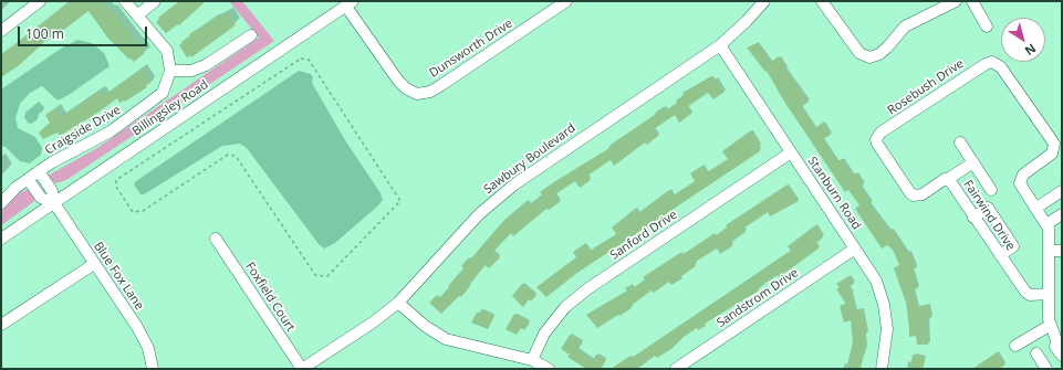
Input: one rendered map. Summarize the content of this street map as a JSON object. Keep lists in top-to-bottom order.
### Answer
{
  "streets": {
    "street": [
      "Dunsworth Drive",
      "Rosebush Drive",
      "Billingsley Road",
      "Craigside Drive",
      "Sawbury Boulevard",
      "Stanburn Road",
      "Fairwind Drive",
      "Sanford Drive",
      "Blue Fox Lane",
      "Foxfield Court",
      "Sandstrom Drive"
    ]
  },
  "crossings": [
    ["Dunsworth Drive", "Billingsley Road"],
    ["Rosebush Drive", "Fairwind Drive"],
    ["Billingsley Road", "Craigside Drive"],
    ["Billingsley Road", "Blue Fox Lane"],
    ["Craigside Drive", "Blue Fox Lane"],
    ["Sawbury Boulevard", "Stanburn Road"],
    ["Sawbury Boulevard", "Foxfield Court"],
    ["Stanburn Road", "Sanford Drive"],
    ["Stanburn Road", "Sandstrom Drive"]
  ],
  "scale_bar": "100 m",
  "north": "bottom right"
}
